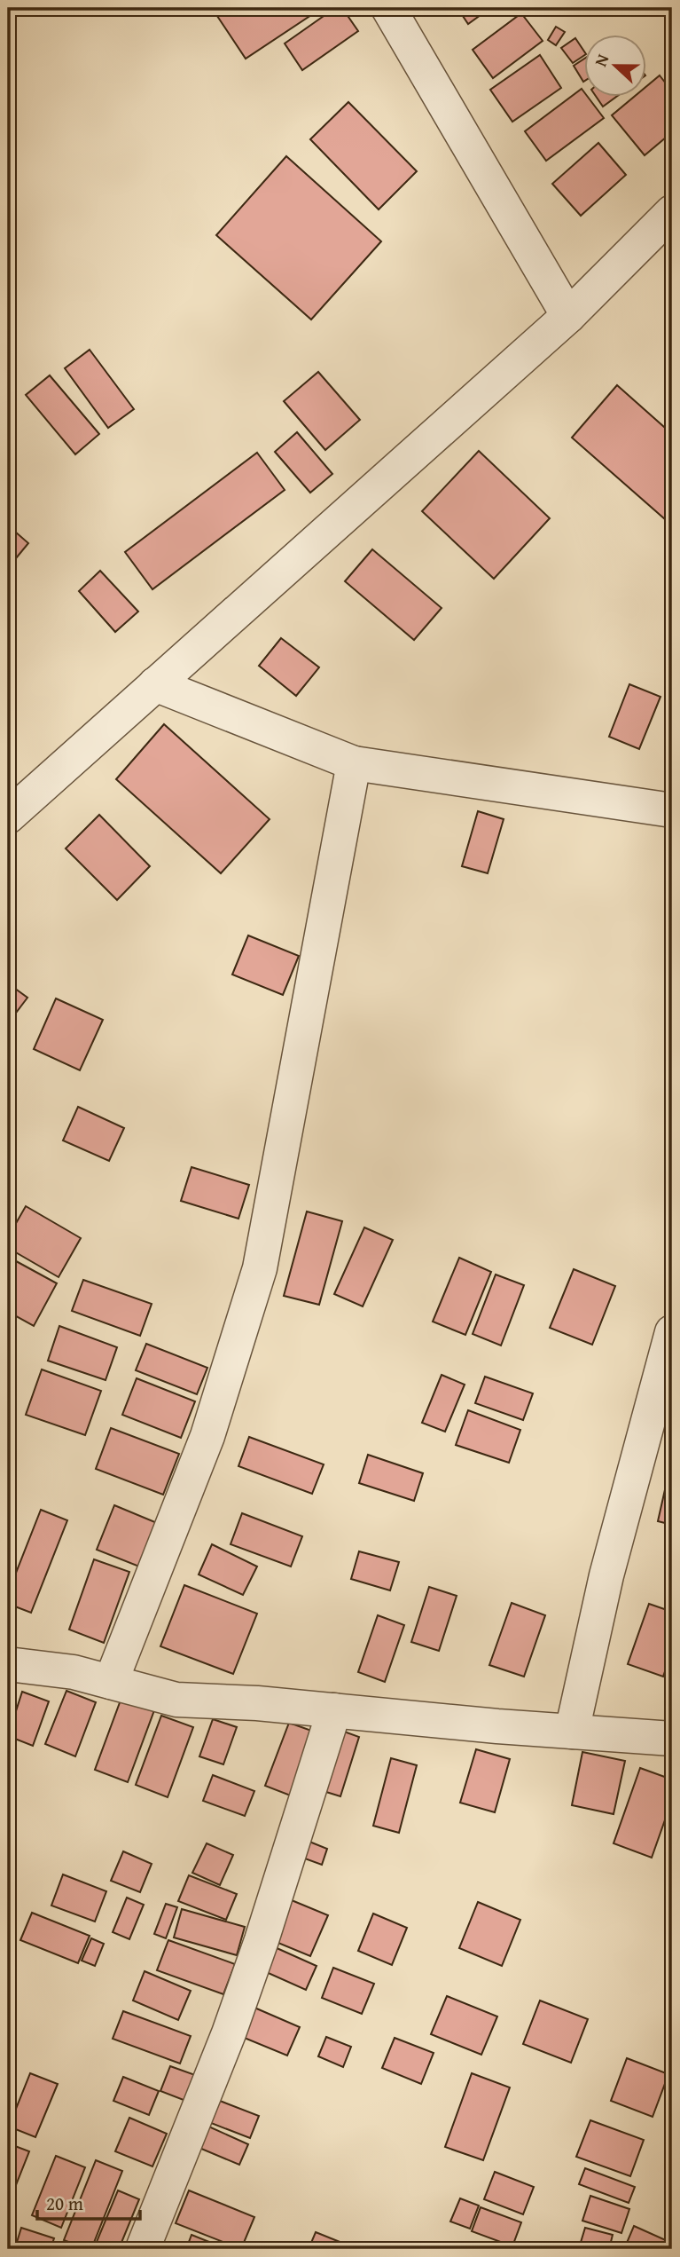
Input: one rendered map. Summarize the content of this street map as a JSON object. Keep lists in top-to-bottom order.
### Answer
{
  "scale_bar": "20 m",
  "north": "left"
}
